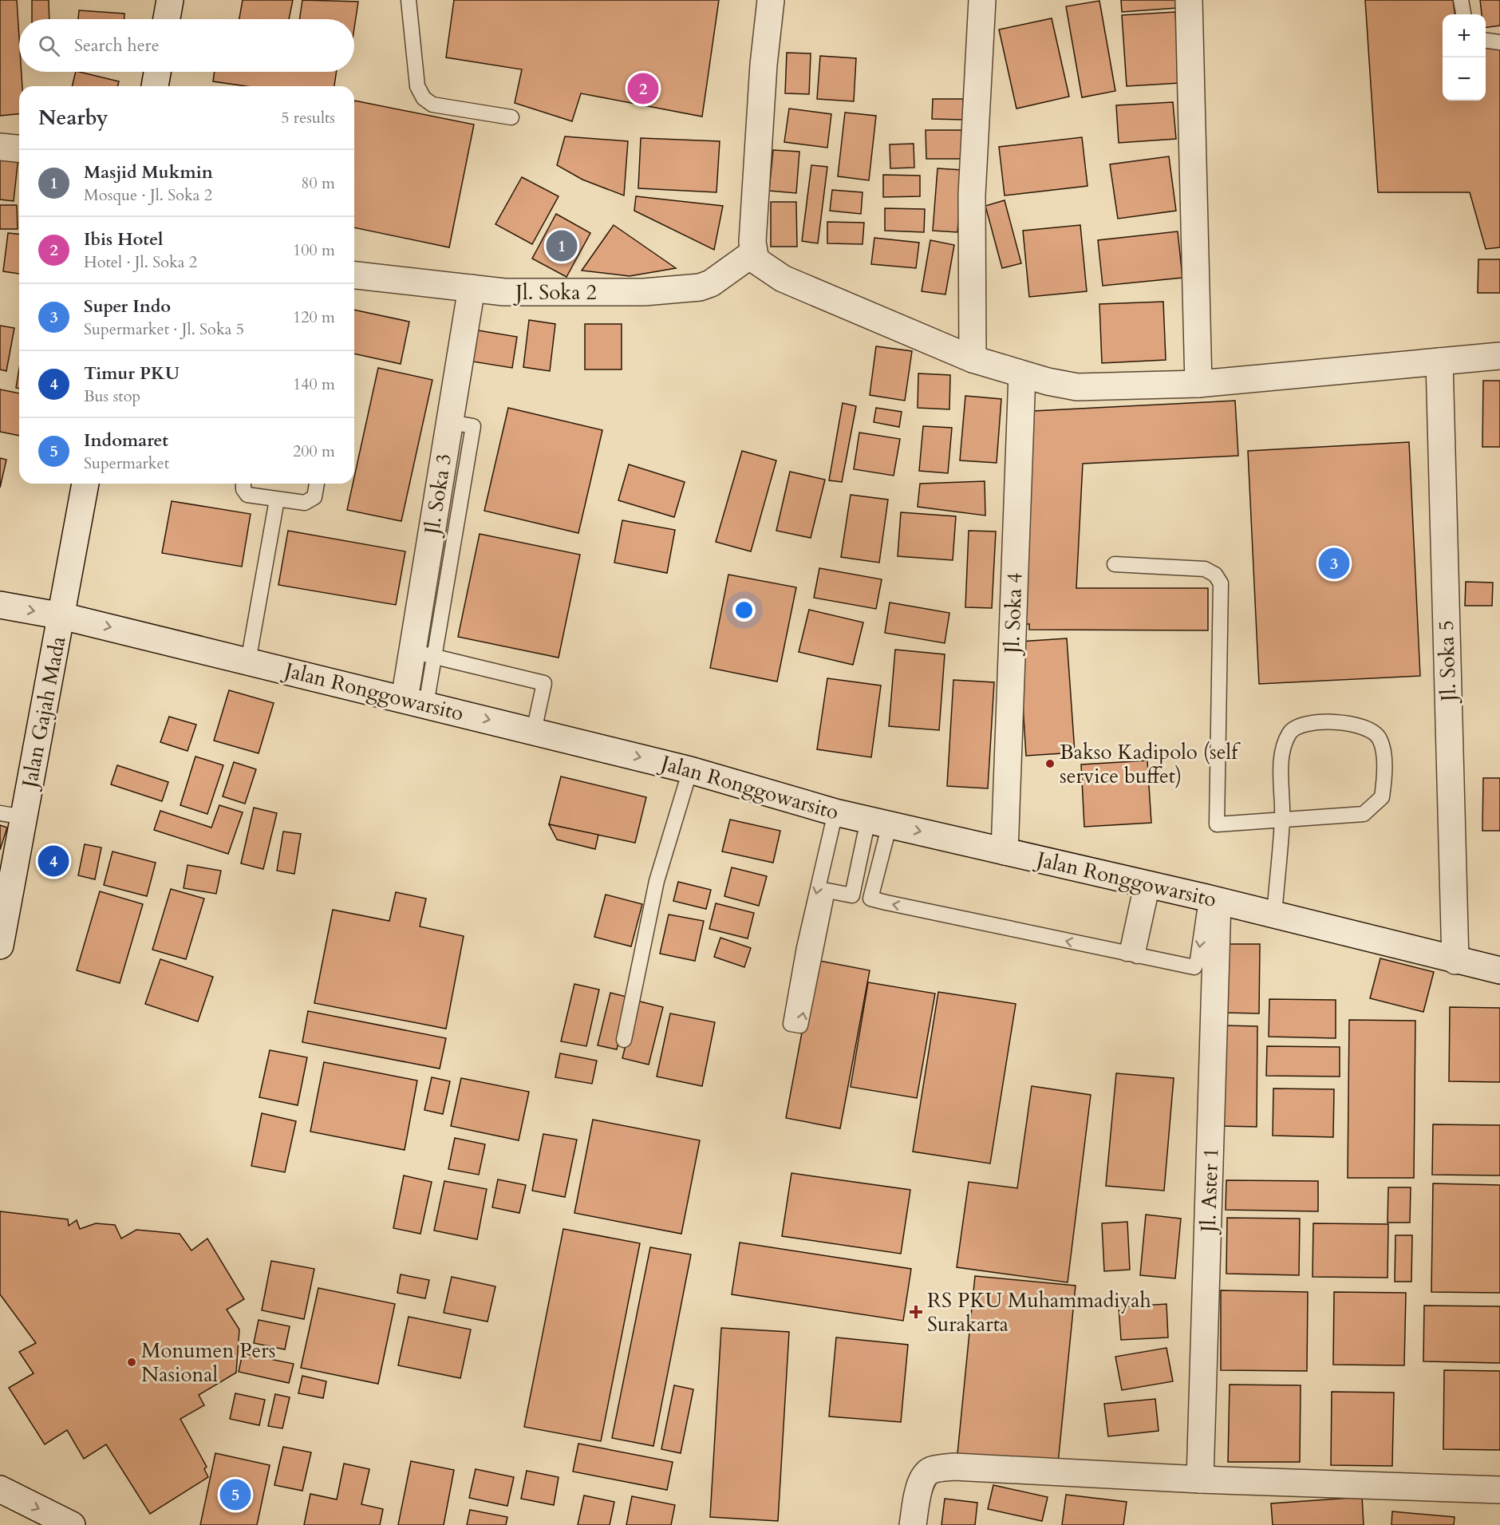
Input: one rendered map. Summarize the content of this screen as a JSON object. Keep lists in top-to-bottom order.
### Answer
{
  "streets": {
    "street": [
      "Jl. Soka 2",
      "Jl. Soka 3",
      "Jl. Soka 4",
      "Jl. Soka 5",
      "Jalan Ronggowarsito",
      "Jalan Gajah Mada",
      "Jl. Aster 1"
    ]
  },
  "crossings": [
    ["Jl. Soka 2", "Jl. Soka 3"],
    ["Jl. Soka 3", "Jalan Ronggowarsito"],
    ["Jl. Soka 4", "Jalan Ronggowarsito"],
    ["Jl. Soka 5", "Jalan Ronggowarsito"],
    ["Jalan Ronggowarsito", "Jalan Gajah Mada"],
    ["Jalan Ronggowarsito", "Jl. Aster 1"]
  ],
  "one_way": ["Jalan Ronggowarsito"],
  "places": {
    "other": ["Bakso Kadipolo (self service buffet)", "Monumen Pers Nasional"],
    "health": ["RS PKU Muhammadiyah Surakarta"]
  },
  "page": {
    "map_buttons": ["+", "−"],
    "search": "Search here",
    "pins": [
      "2",
      "1",
      "3",
      "4",
      "5"
    ],
    "heading": ["Nearby", "5 results"],
    "list": [
      {
        "mark": "1",
        "name": "Masjid Mukmin",
        "note": "Mosque · Jl. Soka 2",
        "value": "80 m"
      },
      {
        "mark": "2",
        "name": "Ibis Hotel",
        "note": "Hotel · Jl. Soka 2",
        "value": "100 m"
      },
      {
        "mark": "3",
        "name": "Super Indo",
        "note": "Supermarket · Jl. Soka 5",
        "value": "120 m"
      },
      {
        "mark": "4",
        "name": "Timur PKU",
        "note": "Bus stop",
        "value": "140 m"
      },
      {
        "mark": "5",
        "name": "Indomaret",
        "note": "Supermarket",
        "value": "200 m"
      }
    ]
  }
}
